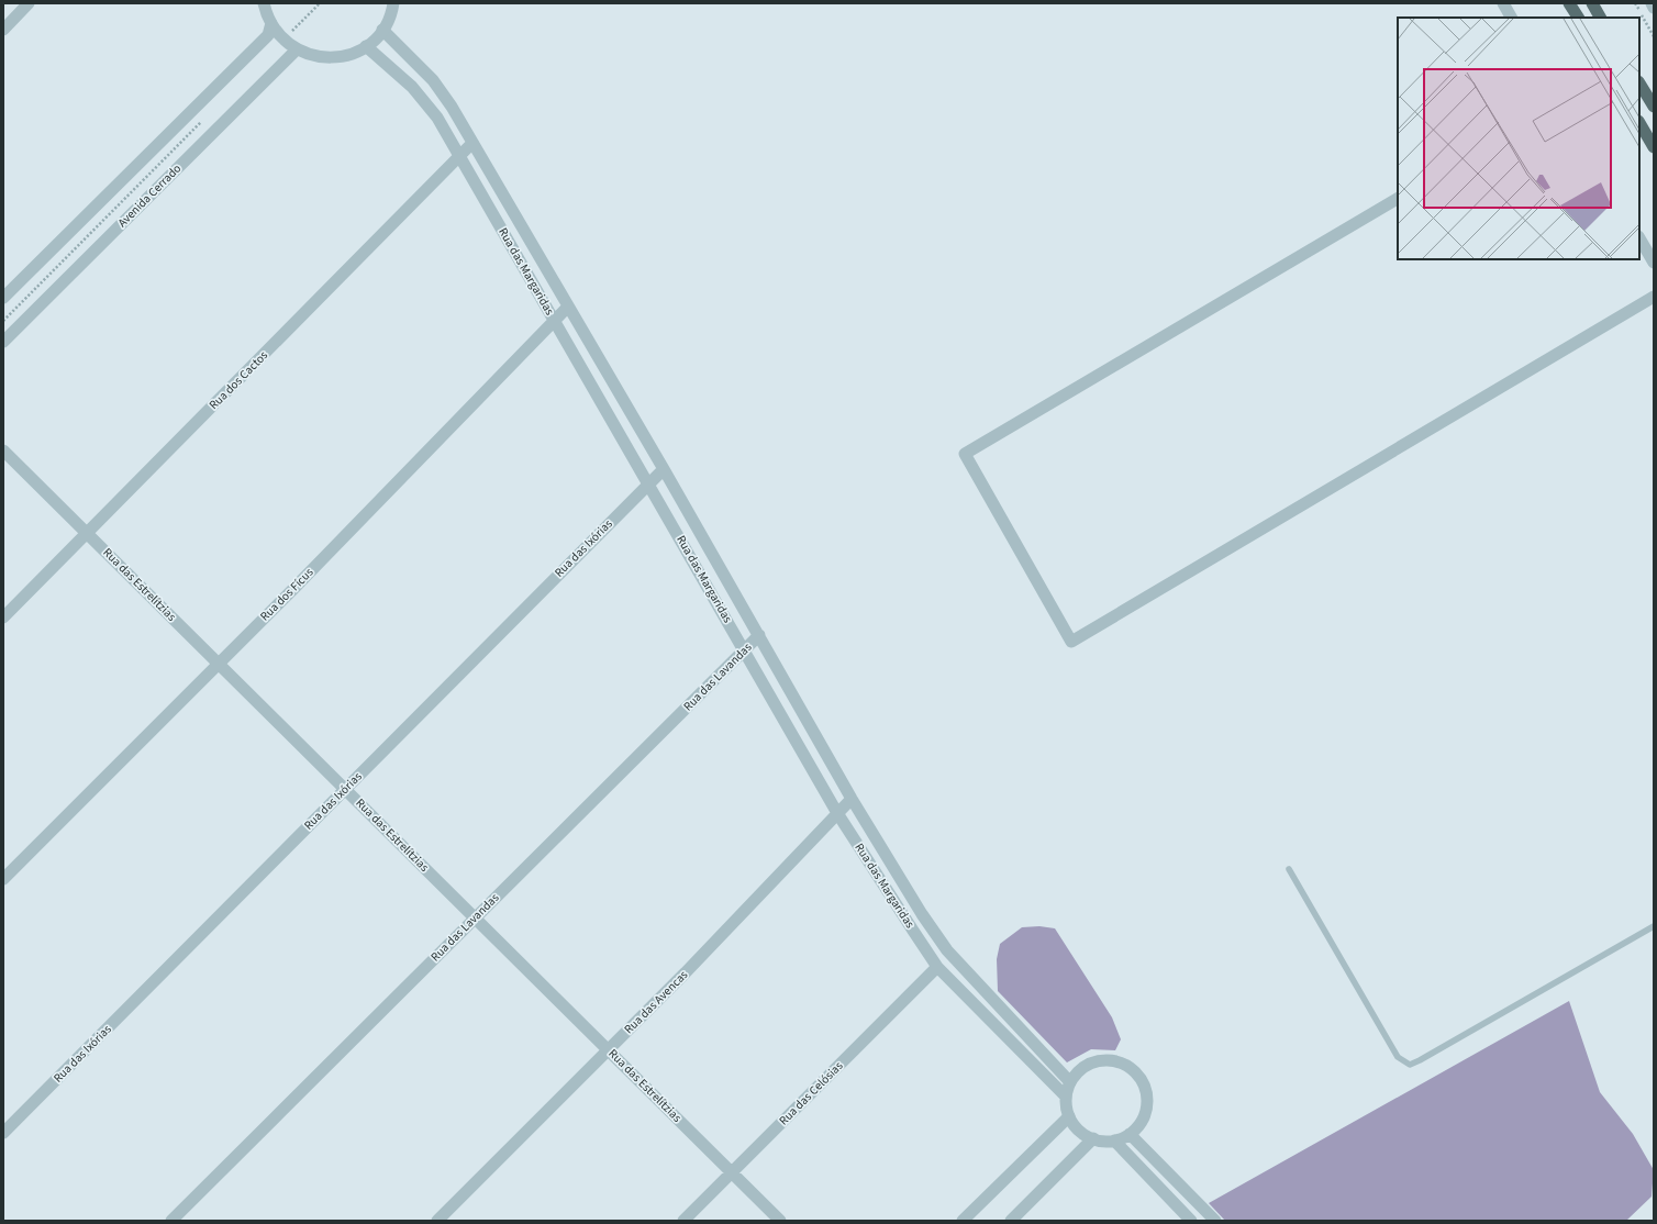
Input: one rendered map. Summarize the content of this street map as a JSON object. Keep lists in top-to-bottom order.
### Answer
{
  "streets": {
    "street": [
      "Avenida Cerrado",
      "Rua das Margaridas",
      "Rua dos Cactos",
      "Rua das Ixórias",
      "Rua das Estrelítzias",
      "Rua dos Fícus",
      "Rua das Lavandas",
      "Rua das Avencas",
      "Rua das Celósias"
    ]
  },
  "crossings": [
    ["Rua das Margaridas", "Rua dos Cactos"],
    ["Rua das Margaridas", "Rua das Ixórias"],
    ["Rua das Margaridas", "Rua dos Fícus"],
    ["Rua das Margaridas", "Rua das Lavandas"],
    ["Rua das Margaridas", "Rua das Avencas"],
    ["Rua das Margaridas", "Rua das Celósias"],
    ["Rua dos Cactos", "Rua das Estrelítzias"],
    ["Rua das Ixórias", "Rua das Estrelítzias"],
    ["Rua das Estrelítzias", "Rua dos Fícus"],
    ["Rua das Estrelítzias", "Rua das Lavandas"],
    ["Rua das Estrelítzias", "Rua das Avencas"],
    ["Rua das Estrelítzias", "Rua das Celósias"]
  ]
}
